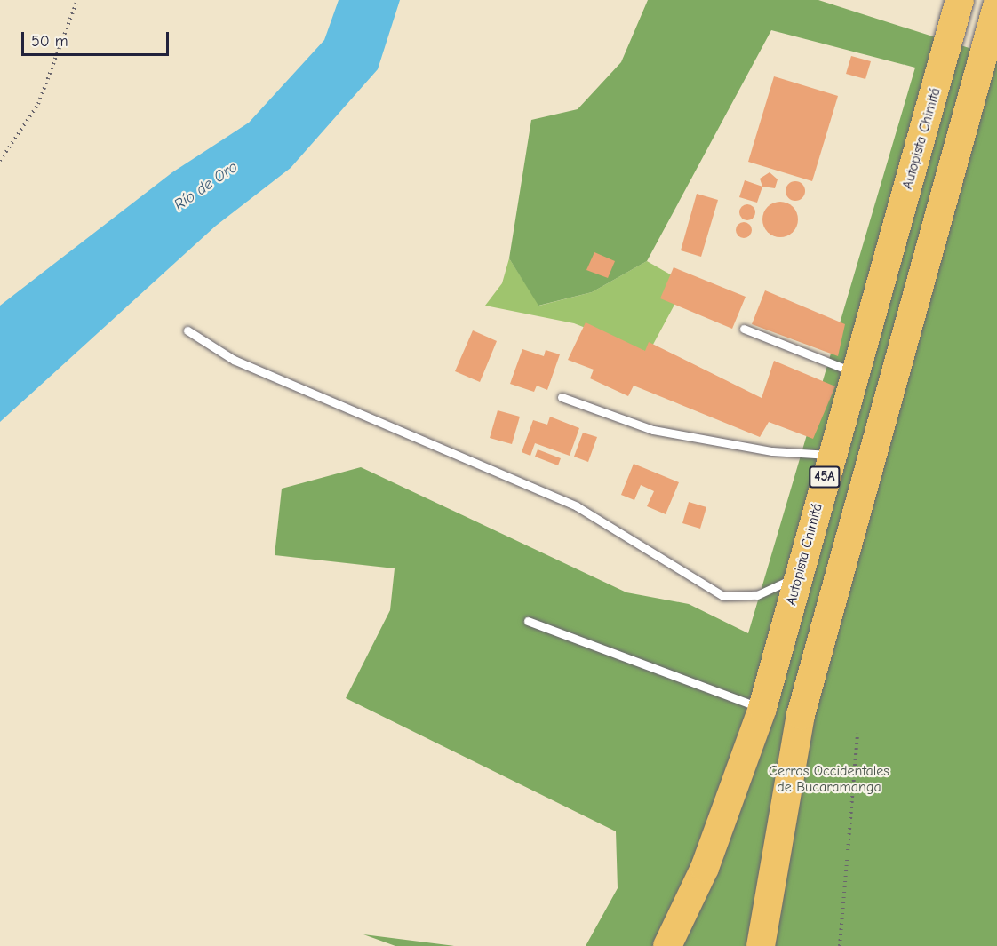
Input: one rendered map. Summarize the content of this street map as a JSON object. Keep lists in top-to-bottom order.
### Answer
{
  "streets": {
    "highway": ["Autopista Chimitá", "45A"]
  },
  "water": ["Río de Oro"],
  "parks": ["Cerros Occidentales de Bucaramanga"],
  "scale_bar": "50 m"
}
